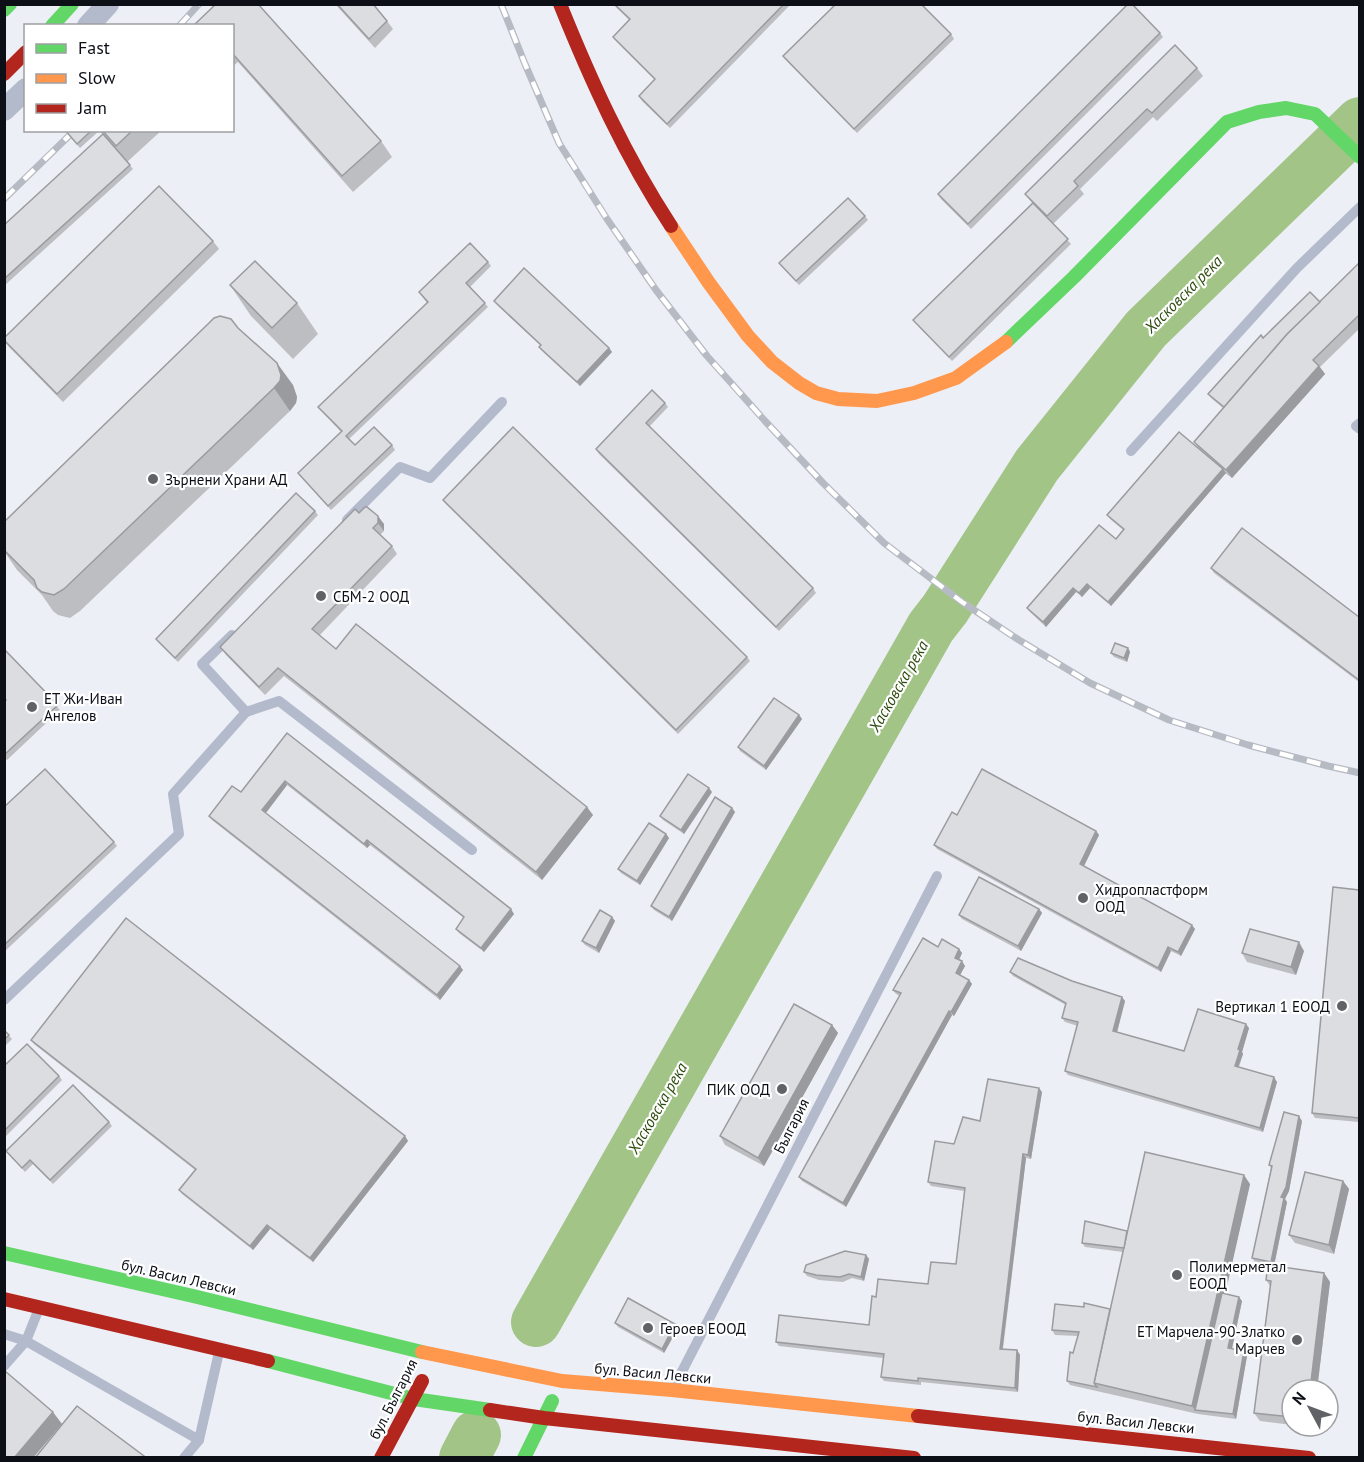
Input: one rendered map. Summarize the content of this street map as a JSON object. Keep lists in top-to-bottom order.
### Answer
{
  "streets": {
    "main road": ["бул. Васил Левски", "бул. България"],
    "lane": ["България"]
  },
  "crossings": [
    ["България", "бул. Васил Левски"],
    ["бул. Васил Левски", "бул. България"]
  ],
  "water": ["Хасковска река"],
  "places": [
    "Зърнени Храни АД",
    "СБМ-2 ООД",
    "ЕТ Жи-Иван Ангелов",
    "Хидропластформ ООД",
    "Вертикал 1 ЕООД",
    "ПИК ООД",
    "Полимерметал ЕООД",
    "Героев ЕООД",
    "ЕТ Марчела-90-Златко Марчев"
  ],
  "legend": ["Fast", "Slow", "Jam"],
  "north": "top left"
}
